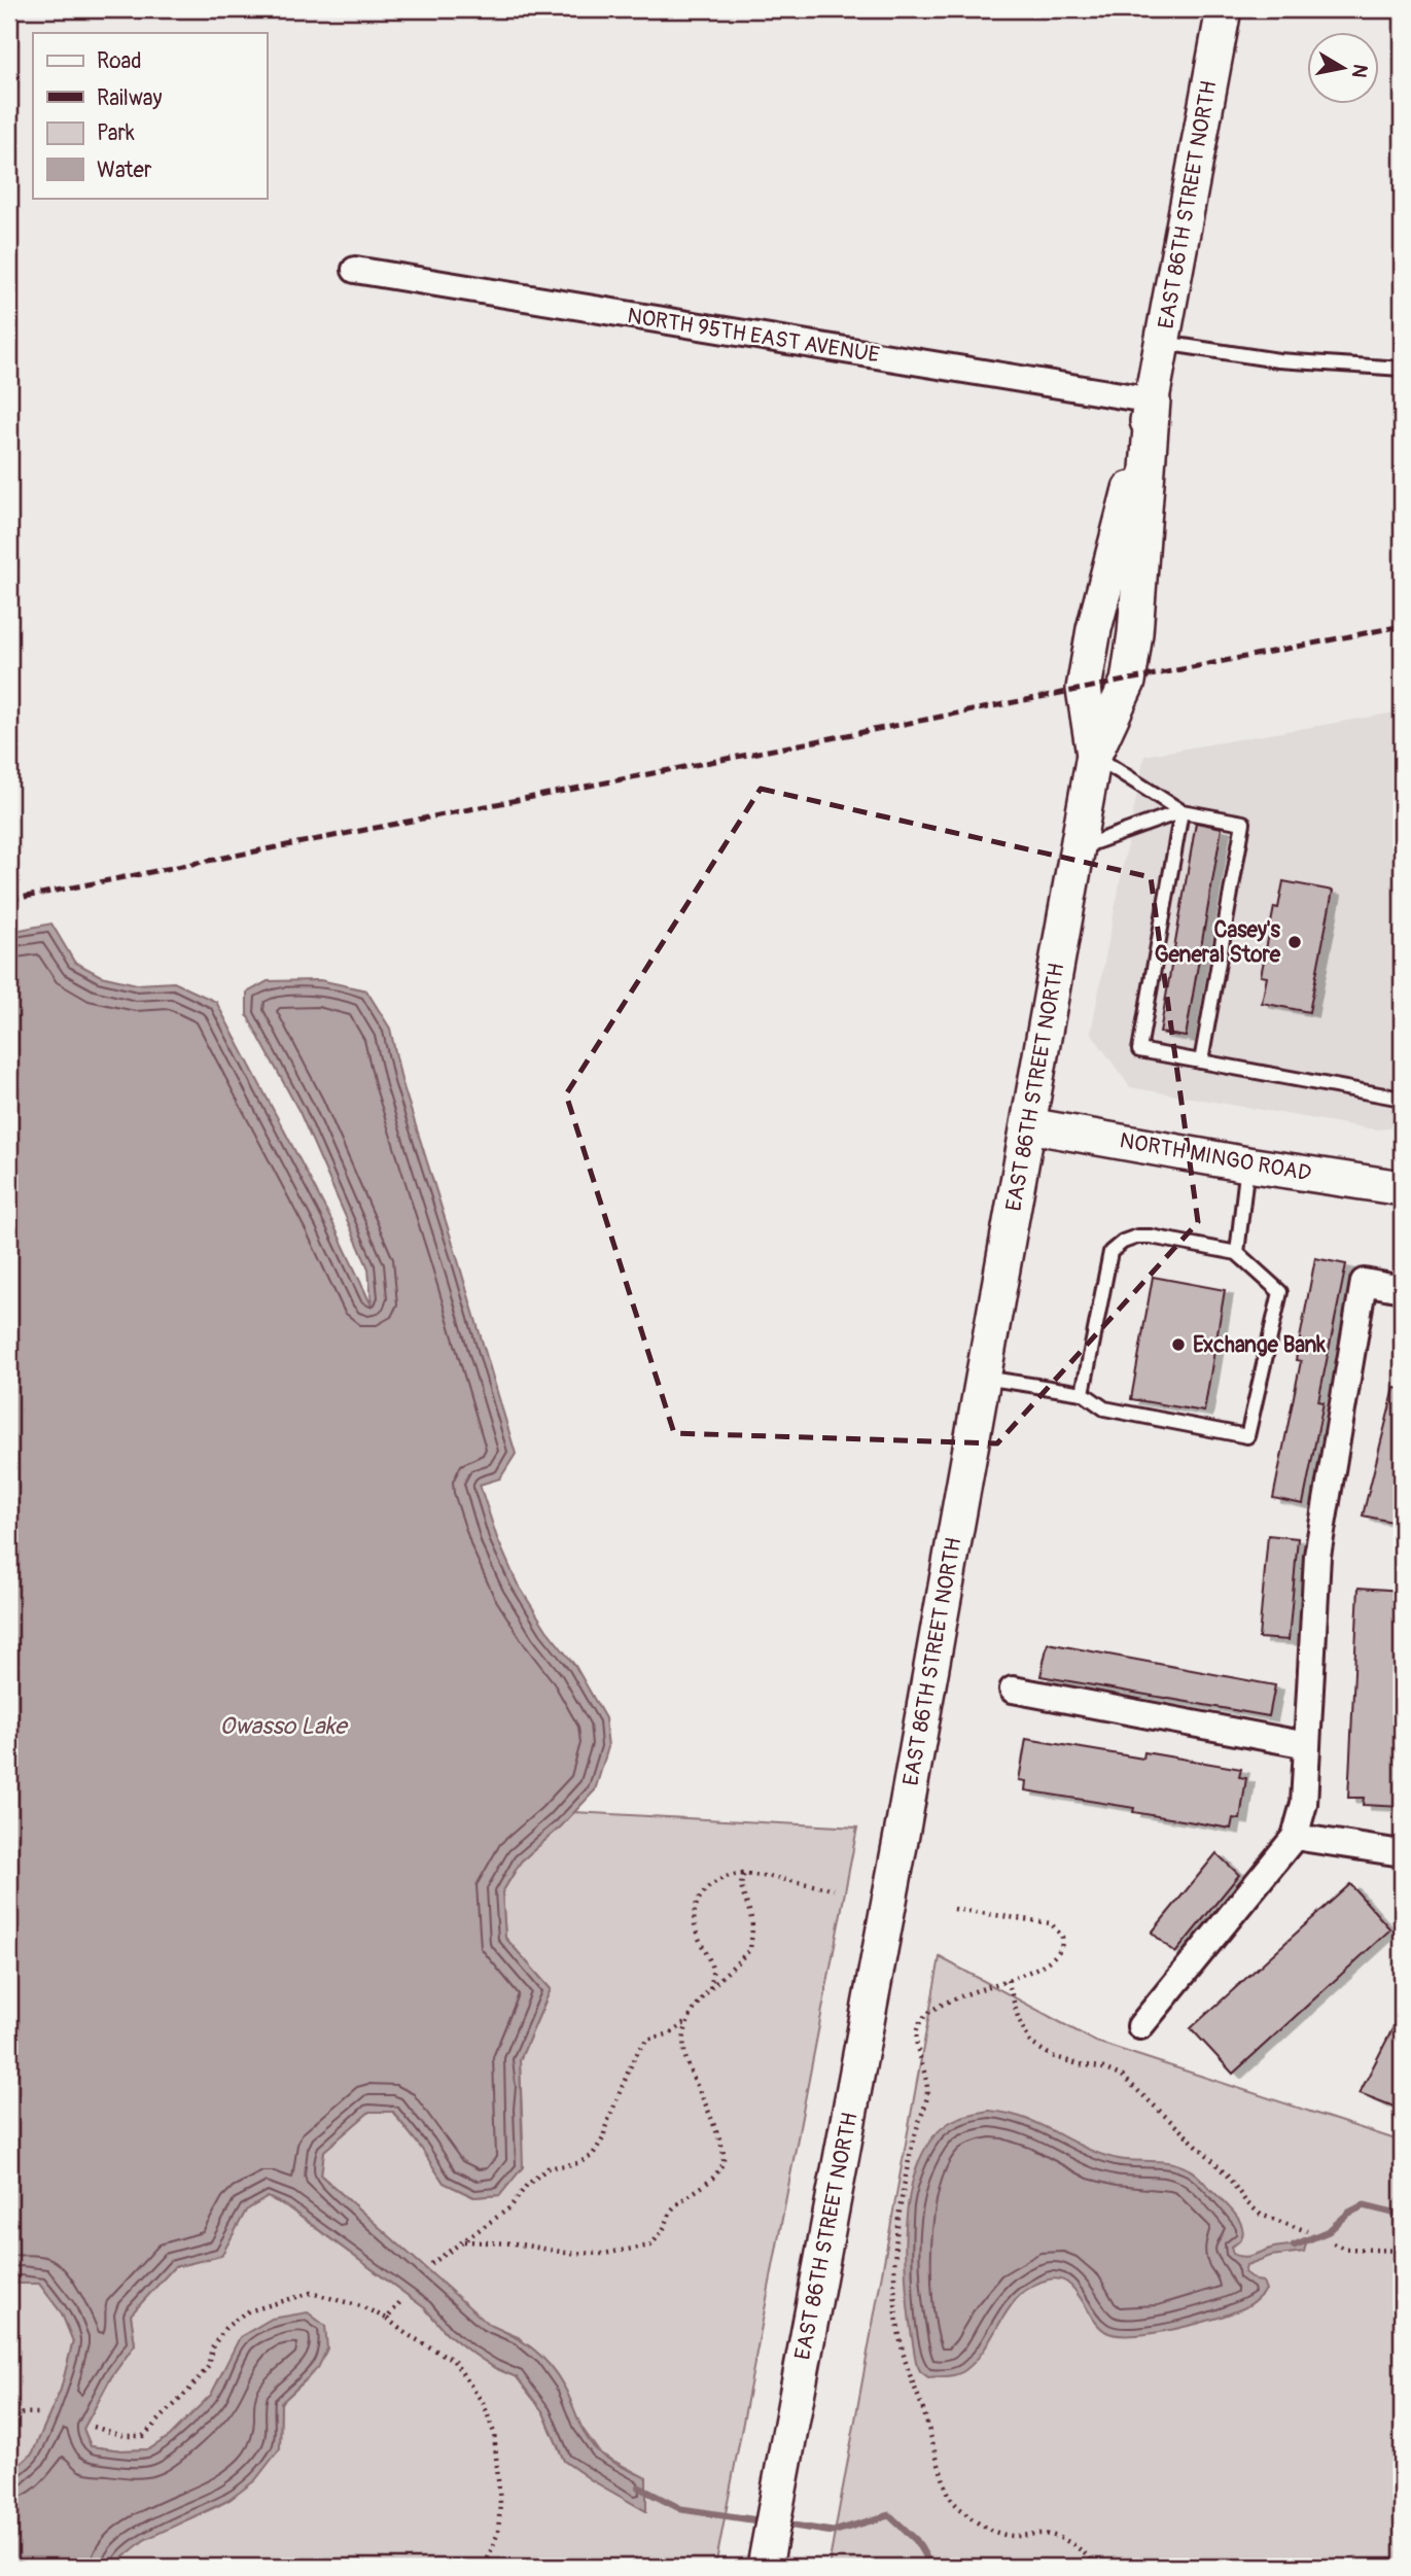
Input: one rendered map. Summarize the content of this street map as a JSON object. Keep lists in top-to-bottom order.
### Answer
{
  "streets": {
    "street": ["EAST 86TH STREET NORTH", "NORTH 95TH EAST AVENUE", "NORTH MINGO ROAD"]
  },
  "crossings": [
    ["EAST 86TH STREET NORTH", "NORTH 95TH EAST AVENUE"],
    ["EAST 86TH STREET NORTH", "NORTH MINGO ROAD"]
  ],
  "water": ["Owasso Lake"],
  "places": ["Casey's General Store", "Exchange Bank"],
  "legend": [
    "Road",
    "Railway",
    "Park",
    "Water"
  ],
  "north": "right"
}
